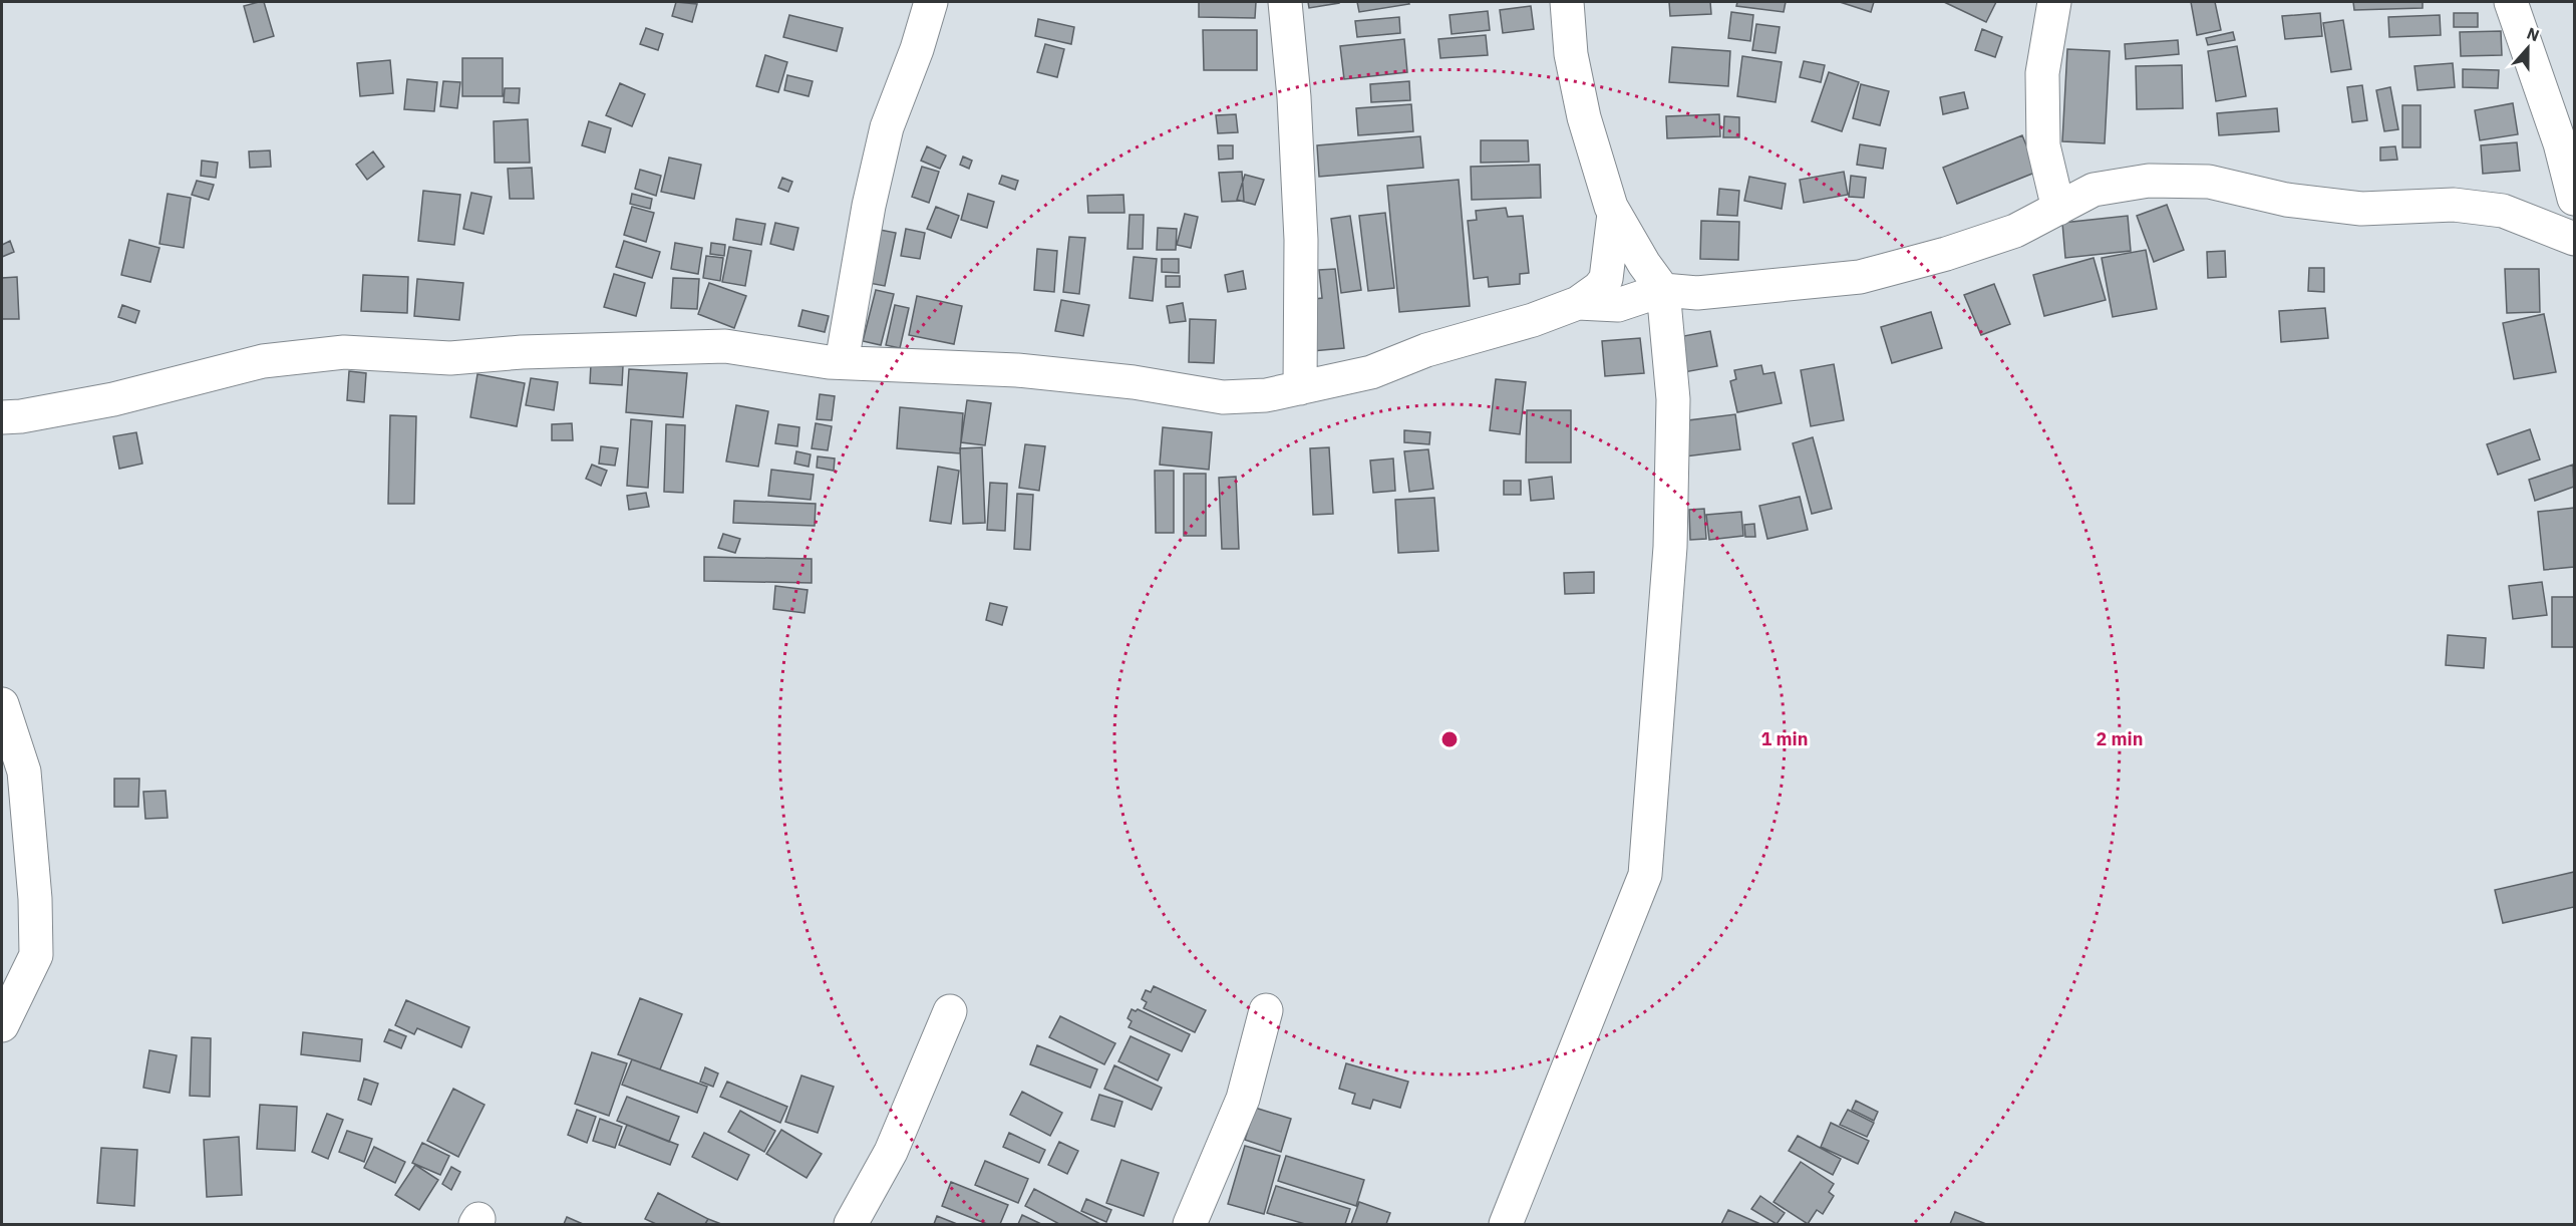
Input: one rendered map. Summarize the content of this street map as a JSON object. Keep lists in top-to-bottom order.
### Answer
{
  "north": "top",
  "rings": ["1 min", "2 min"]
}
